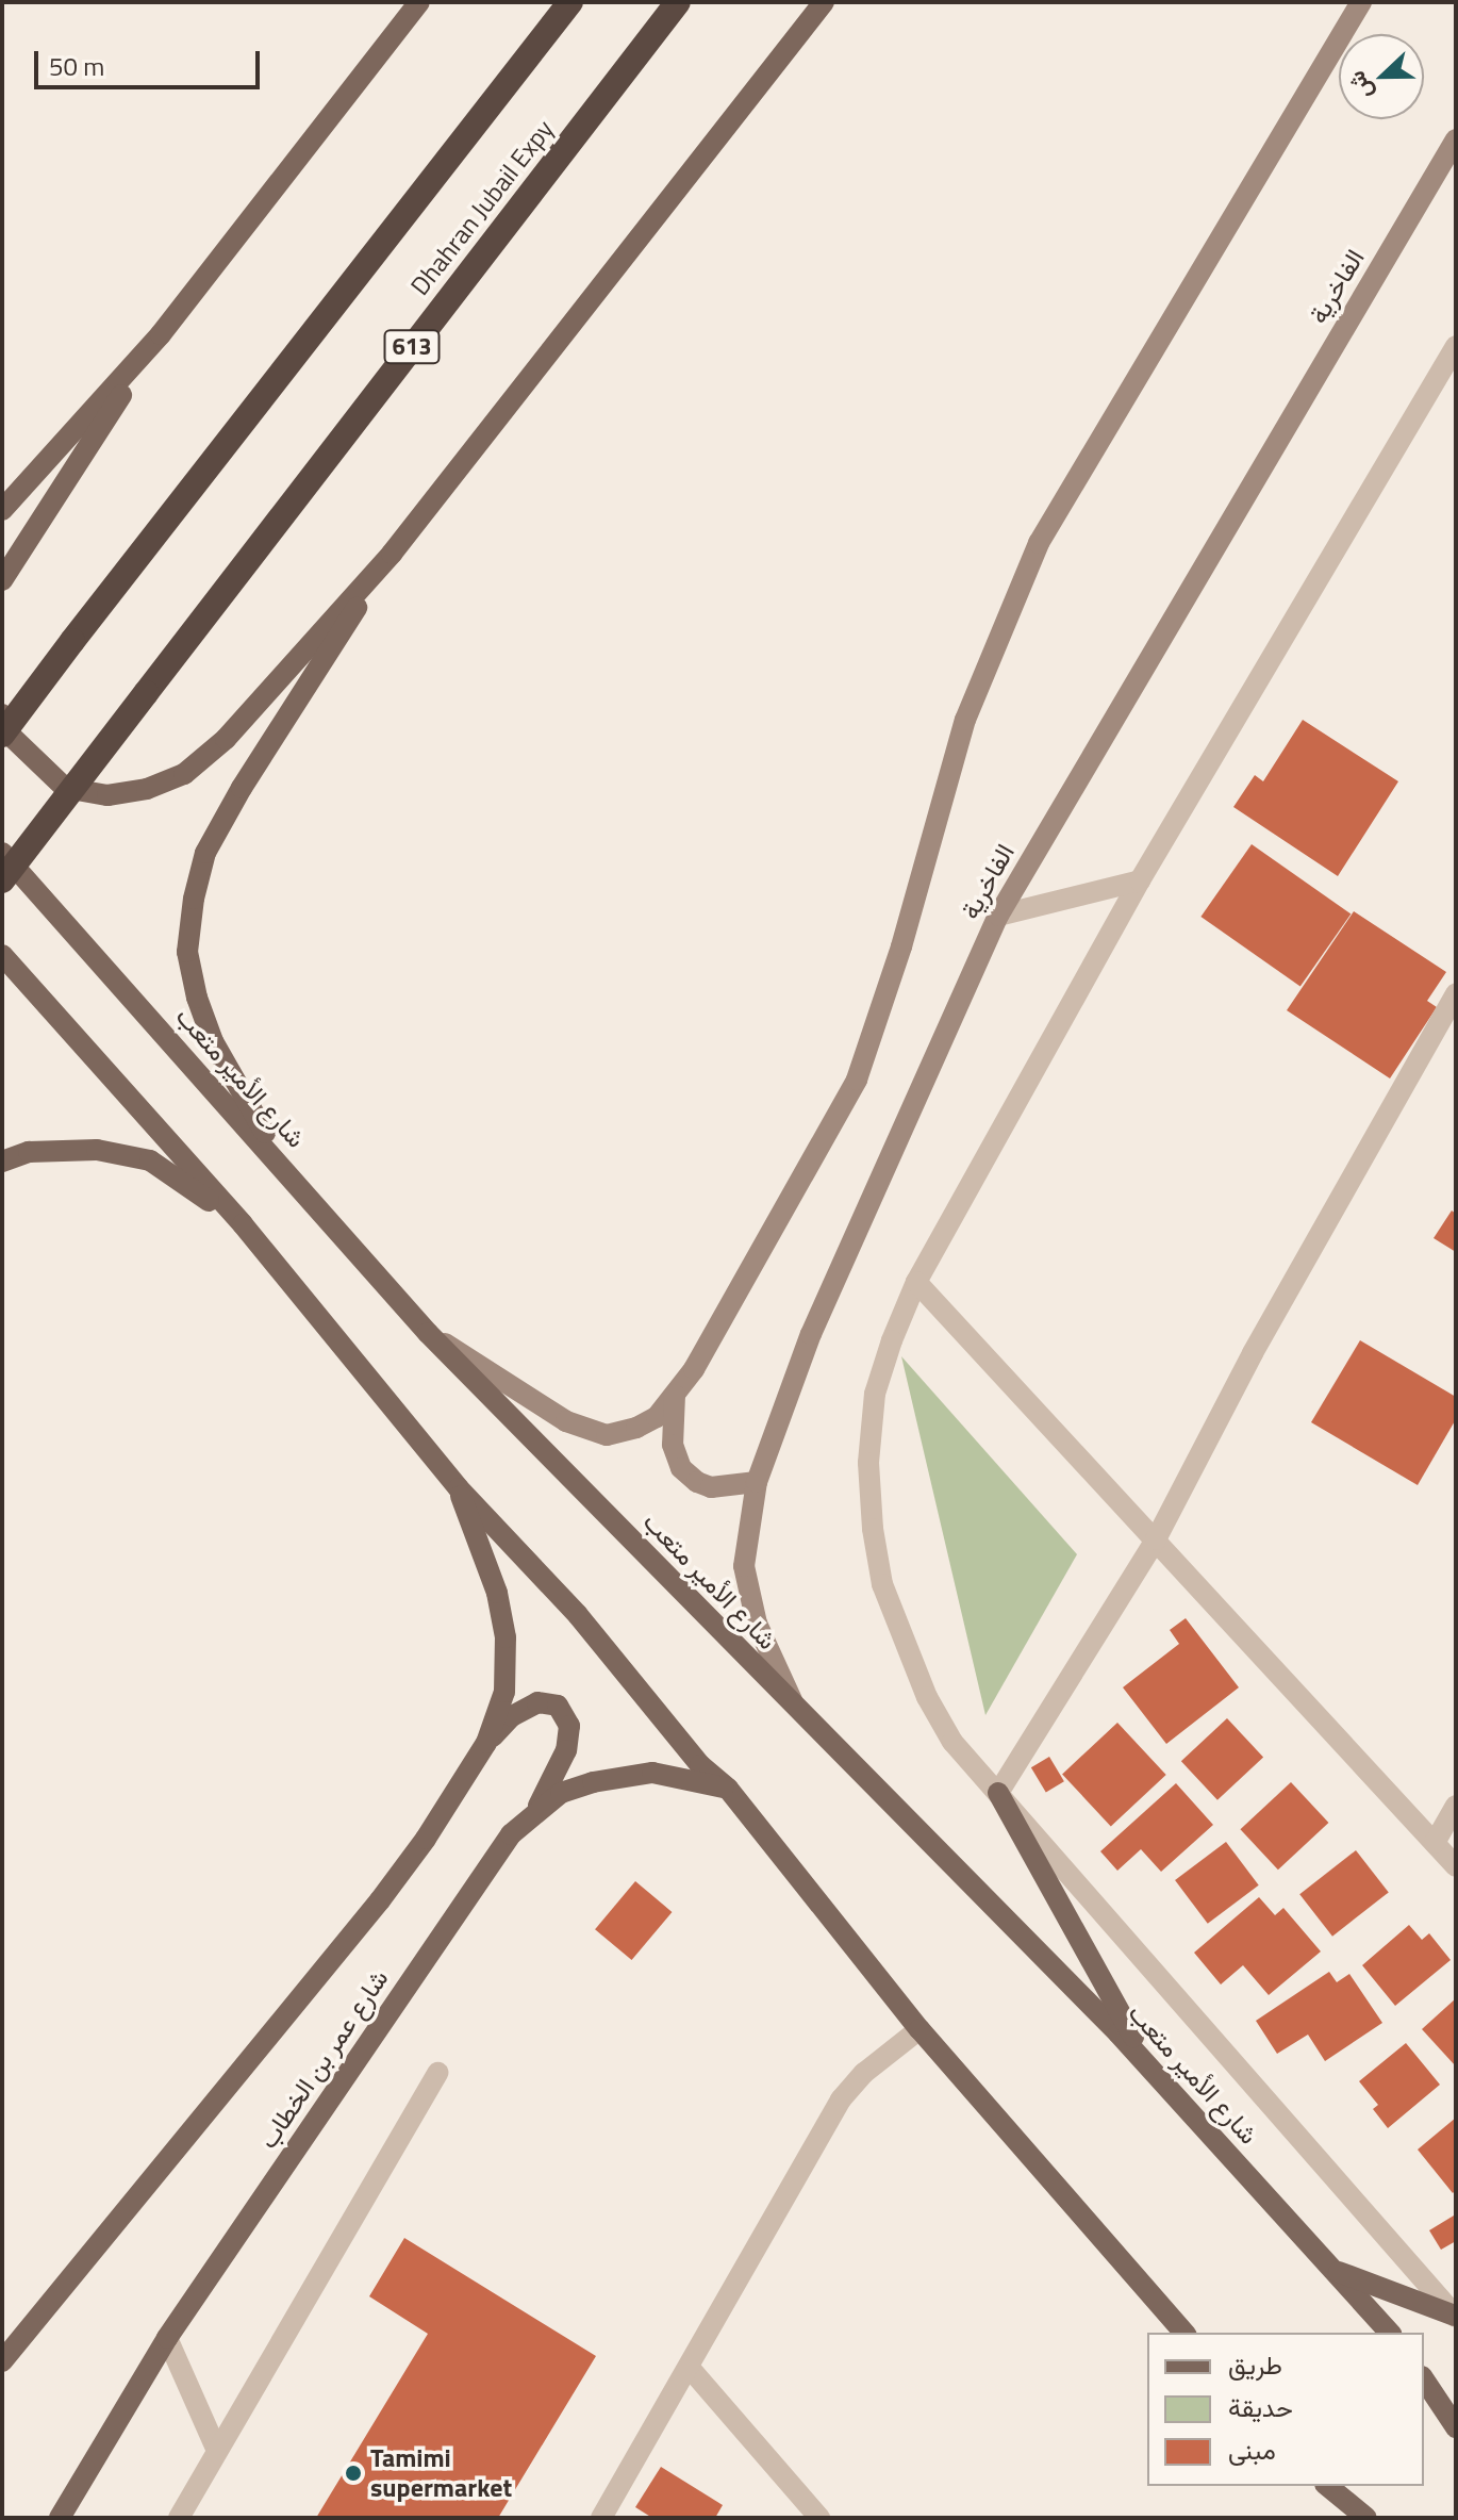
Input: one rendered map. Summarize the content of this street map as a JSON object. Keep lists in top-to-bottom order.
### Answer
{
  "streets": {
    "highway": ["Dhahran Jubail Expy", "613"],
    "main road": ["شارع الأمير متعب", "شارع عمر بن الخطاب"],
    "street": ["الفاخرية"]
  },
  "crossings": [
    ["الفاخرية", "شارع الأمير متعب"]
  ],
  "places": ["Tamimi supermarket"],
  "legend": ["طريق", "حديقة", "مبنى"],
  "scale_bar": "50 m",
  "north": "left"
}
